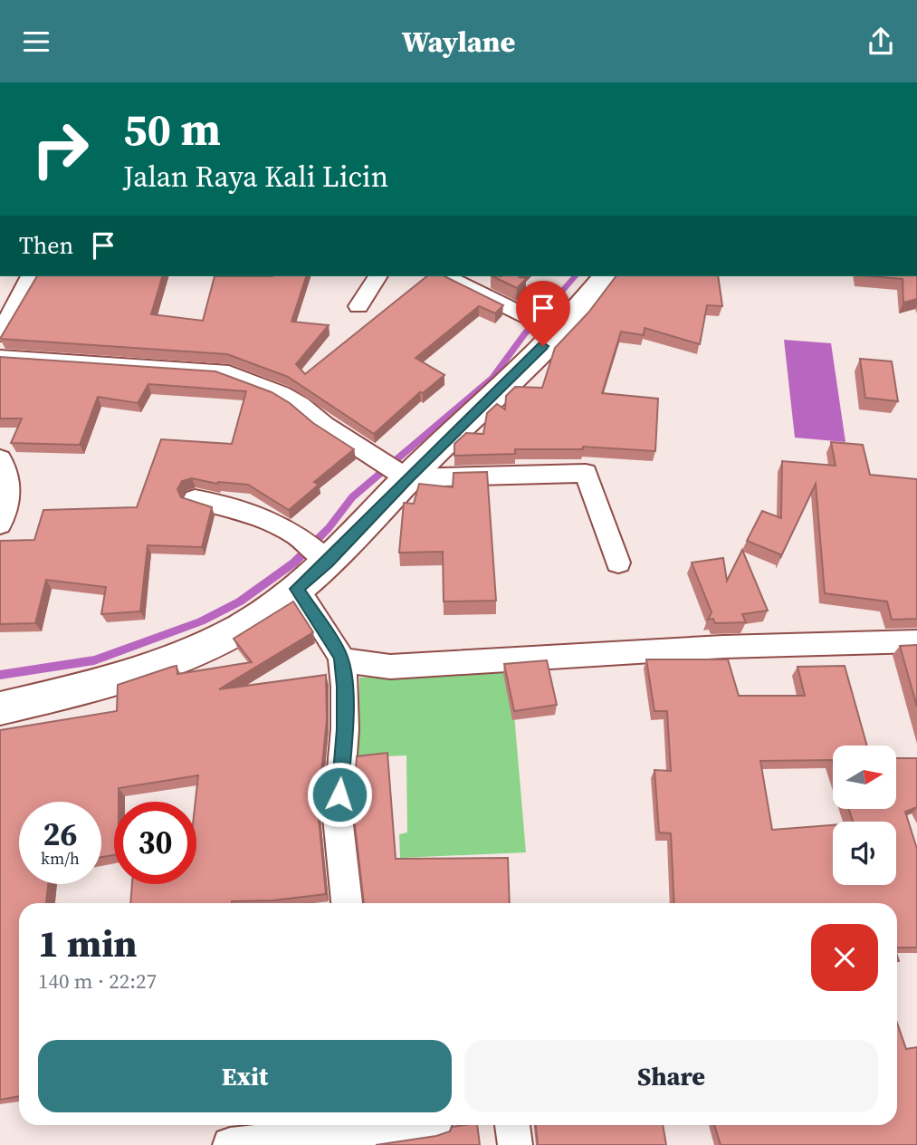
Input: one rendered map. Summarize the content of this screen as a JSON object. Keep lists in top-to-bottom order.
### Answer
{
  "north": "right",
  "page": {
    "header": "Waylane",
    "turn": ["50 m", "Jalan Raya Kali Licin"],
    "then": "Then",
    "speed": "26 km/h",
    "limit": "30",
    "heading": ["1 min", "140 m · 22:27"],
    "buttons": ["Exit", "Share"]
  }
}
